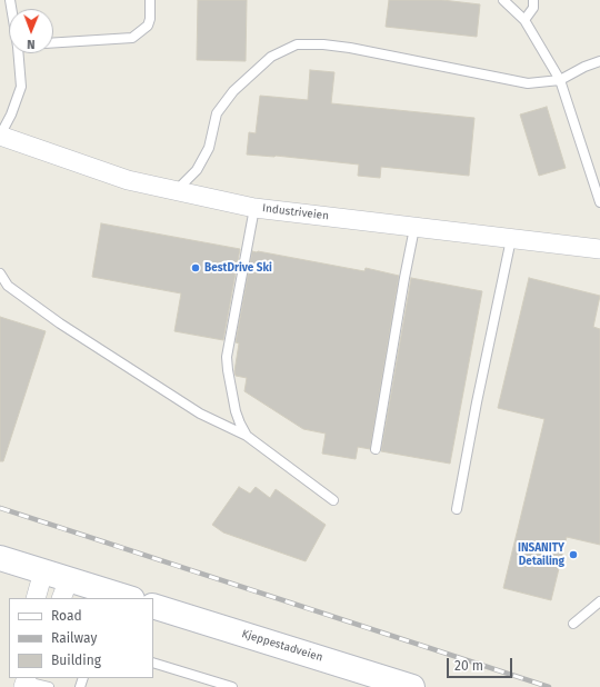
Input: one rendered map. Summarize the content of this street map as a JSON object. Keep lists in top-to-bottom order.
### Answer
{
  "streets": {
    "main road": ["Kjeppestadveien"],
    "street": ["Industriveien"]
  },
  "places": ["BestDrive Ski", "INSANITY Detailing"],
  "legend": ["Road", "Railway", "Building"],
  "scale_bar": "20 m",
  "north": "bottom"
}
